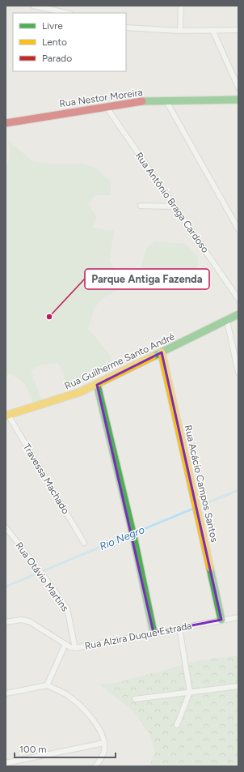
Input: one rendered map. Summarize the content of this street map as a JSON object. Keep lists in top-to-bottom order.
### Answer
{
  "streets": {
    "street": [
      "Rua Nestor Moreira",
      "Rua Antônio Braga Cardoso",
      "Rua Guilherme Santo André",
      "Travessa Machado",
      "Rua Acácio Campos Santos",
      "Rua Otávio Martins",
      "Rua Alzira Duque Estrada"
    ]
  },
  "crossings": [
    ["Rua Nestor Moreira", "Rua Antônio Braga Cardoso"],
    ["Rua Guilherme Santo André", "Travessa Machado"],
    ["Rua Guilherme Santo André", "Rua Acácio Campos Santos"],
    ["Rua Acácio Campos Santos", "Rua Alzira Duque Estrada"],
    ["Rua Otávio Martins", "Rua Alzira Duque Estrada"]
  ],
  "water": ["Rio Negro"],
  "places": ["Parque Antiga Fazenda"],
  "legend": ["Livre", "Lento", "Parado"],
  "scale_bar": "100 m"
}
